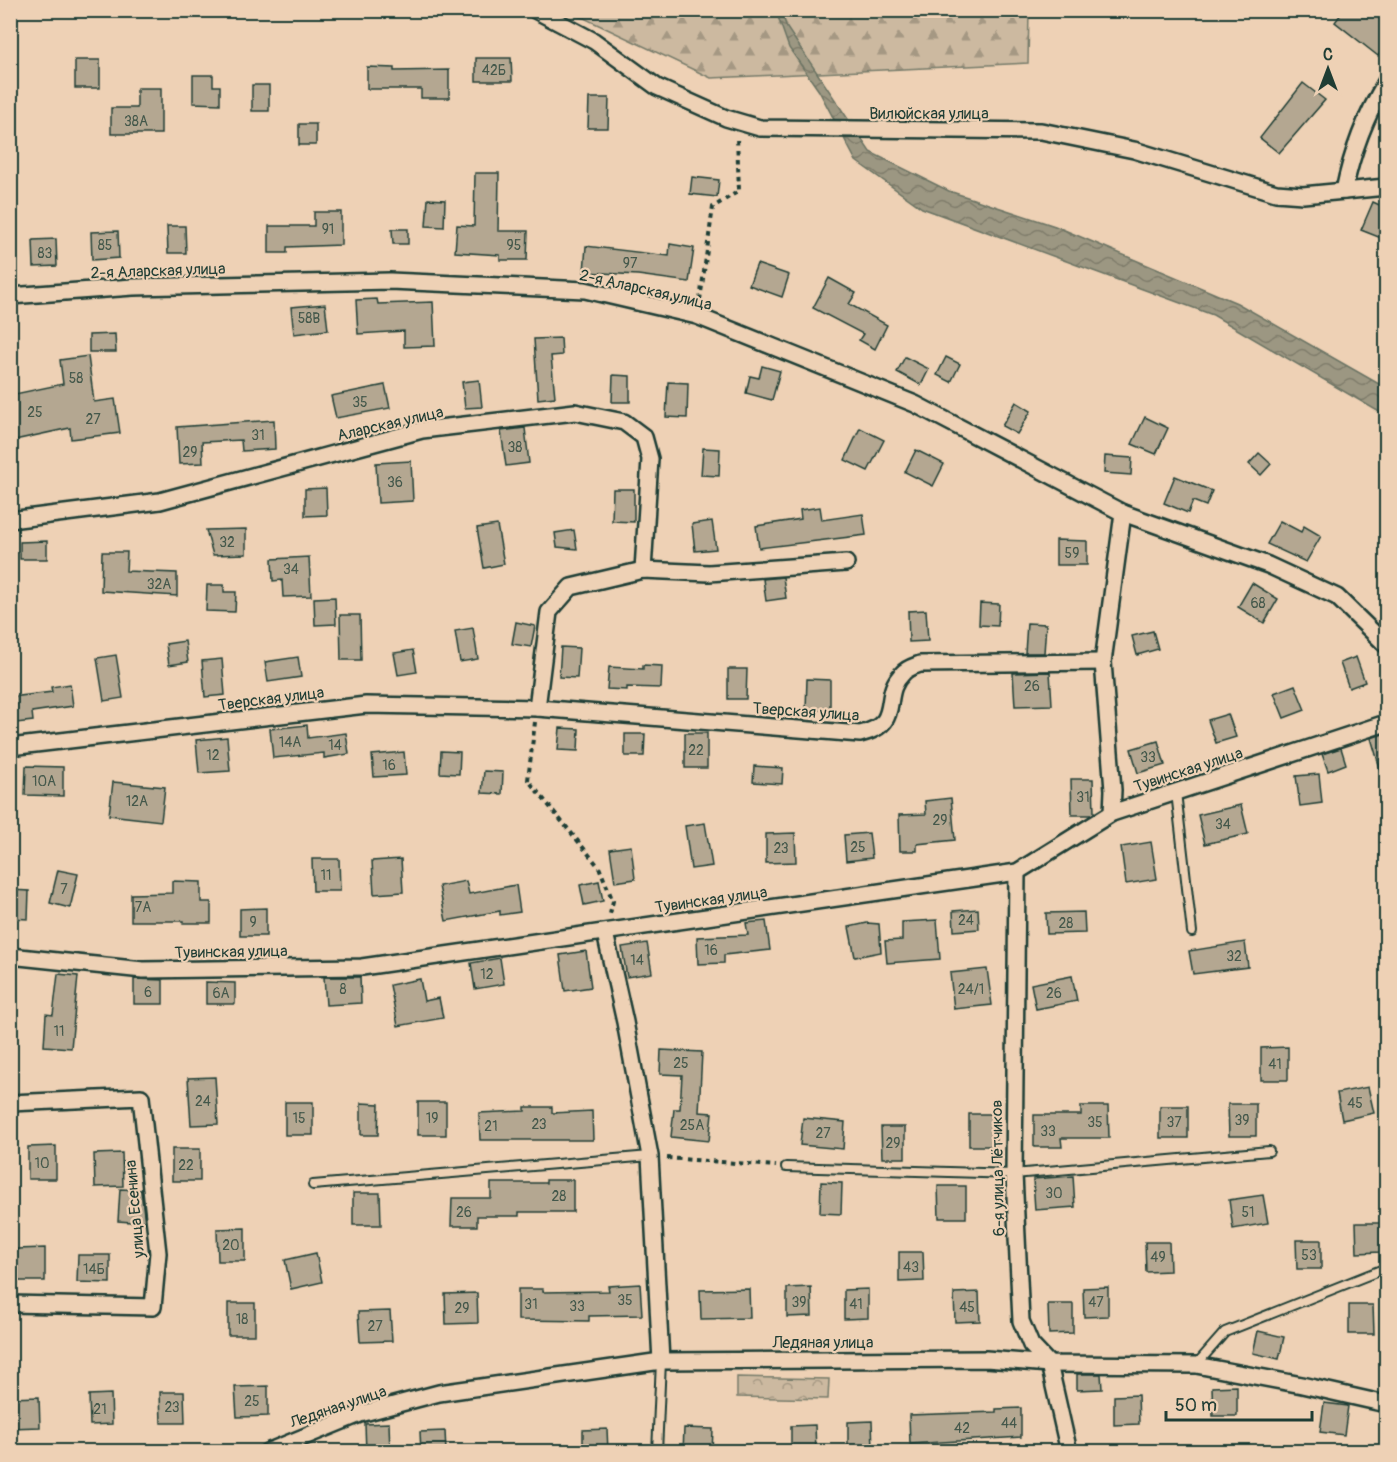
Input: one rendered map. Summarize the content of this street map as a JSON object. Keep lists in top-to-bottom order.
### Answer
{
  "streets": {
    "street": [
      "Вилюйская улица",
      "2-я Аларская улица",
      "Аларская улица",
      "Тверская улица",
      "Тувинская улица",
      "6-я улица Лётчиков",
      "улица Есенина",
      "Ледяная улица"
    ]
  },
  "crossings": [
    ["Тувинская улица", "6-я улица Лётчиков"],
    ["6-я улица Лётчиков", "Ледяная улица"]
  ],
  "house_numbers": [
    "42Б",
    "38А",
    "91",
    "85",
    "95",
    "83",
    "97",
    "58В",
    "58",
    "35",
    "25",
    "27",
    "31",
    "38",
    "29",
    "36",
    "32",
    "59",
    "34",
    "32А",
    "68",
    "26",
    "14А",
    "14",
    "22",
    "12",
    "33",
    "16",
    "10А",
    "31",
    "12А",
    "29",
    "34",
    "25",
    "23",
    "11",
    "7",
    "7А",
    "24",
    "9",
    "28",
    "16",
    "32",
    "14",
    "12",
    "8",
    "24/1",
    "6",
    "6А",
    "26",
    "11",
    "25",
    "41",
    "24",
    "45",
    "15",
    "19",
    "39",
    "35",
    "37",
    "23",
    "25А",
    "21",
    "33",
    "27",
    "29",
    "10",
    "22",
    "30",
    "28",
    "26",
    "51",
    "20",
    "53",
    "49",
    "43",
    "14Б",
    "35",
    "39",
    "47",
    "31",
    "41",
    "33",
    "45",
    "29",
    "18",
    "27",
    "25",
    "23",
    "21",
    "44",
    "42"
  ],
  "scale_bar": "50 m",
  "north": "top"
}
